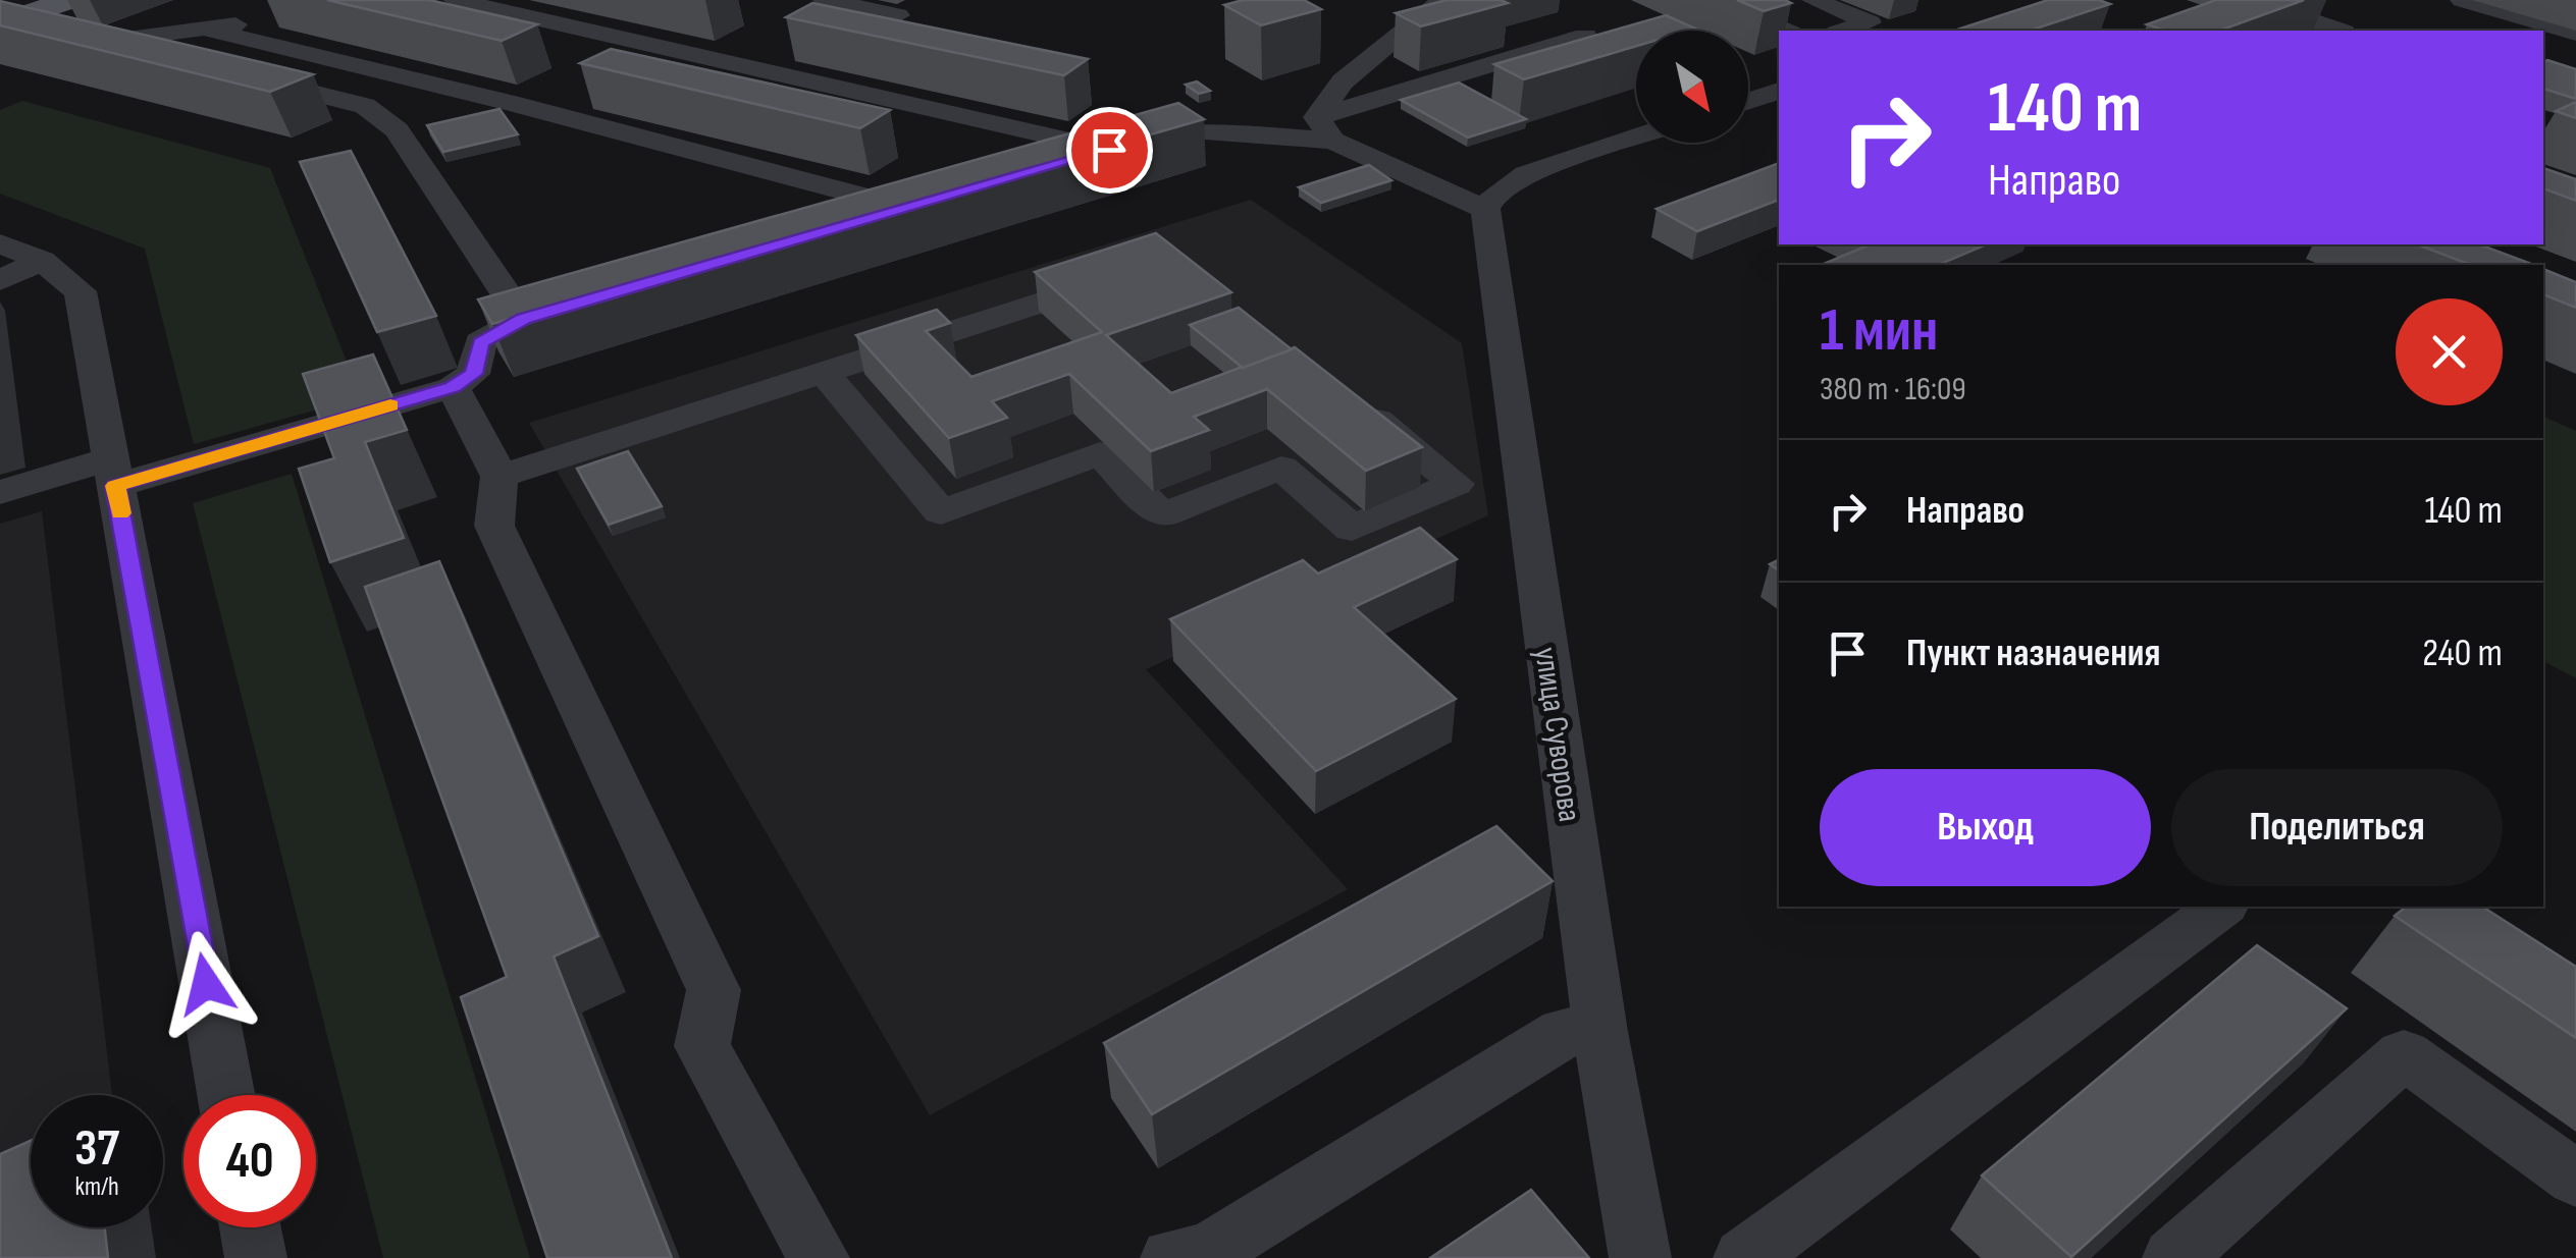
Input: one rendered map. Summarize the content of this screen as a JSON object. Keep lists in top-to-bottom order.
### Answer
{
  "streets": {
    "street": ["улица Суворова"]
  },
  "north": "bottom right",
  "page": {
    "turn": ["140 m", "Направо"],
    "heading": ["1 мин", "380 m · 16:09"],
    "list": [
      {
        "name": "Направо",
        "value": "140 m"
      },
      {
        "name": "Пункт назначения",
        "value": "240 m"
      }
    ],
    "buttons": ["Выход", "Поделиться"],
    "speed": "37 km/h",
    "limit": "40"
  }
}
